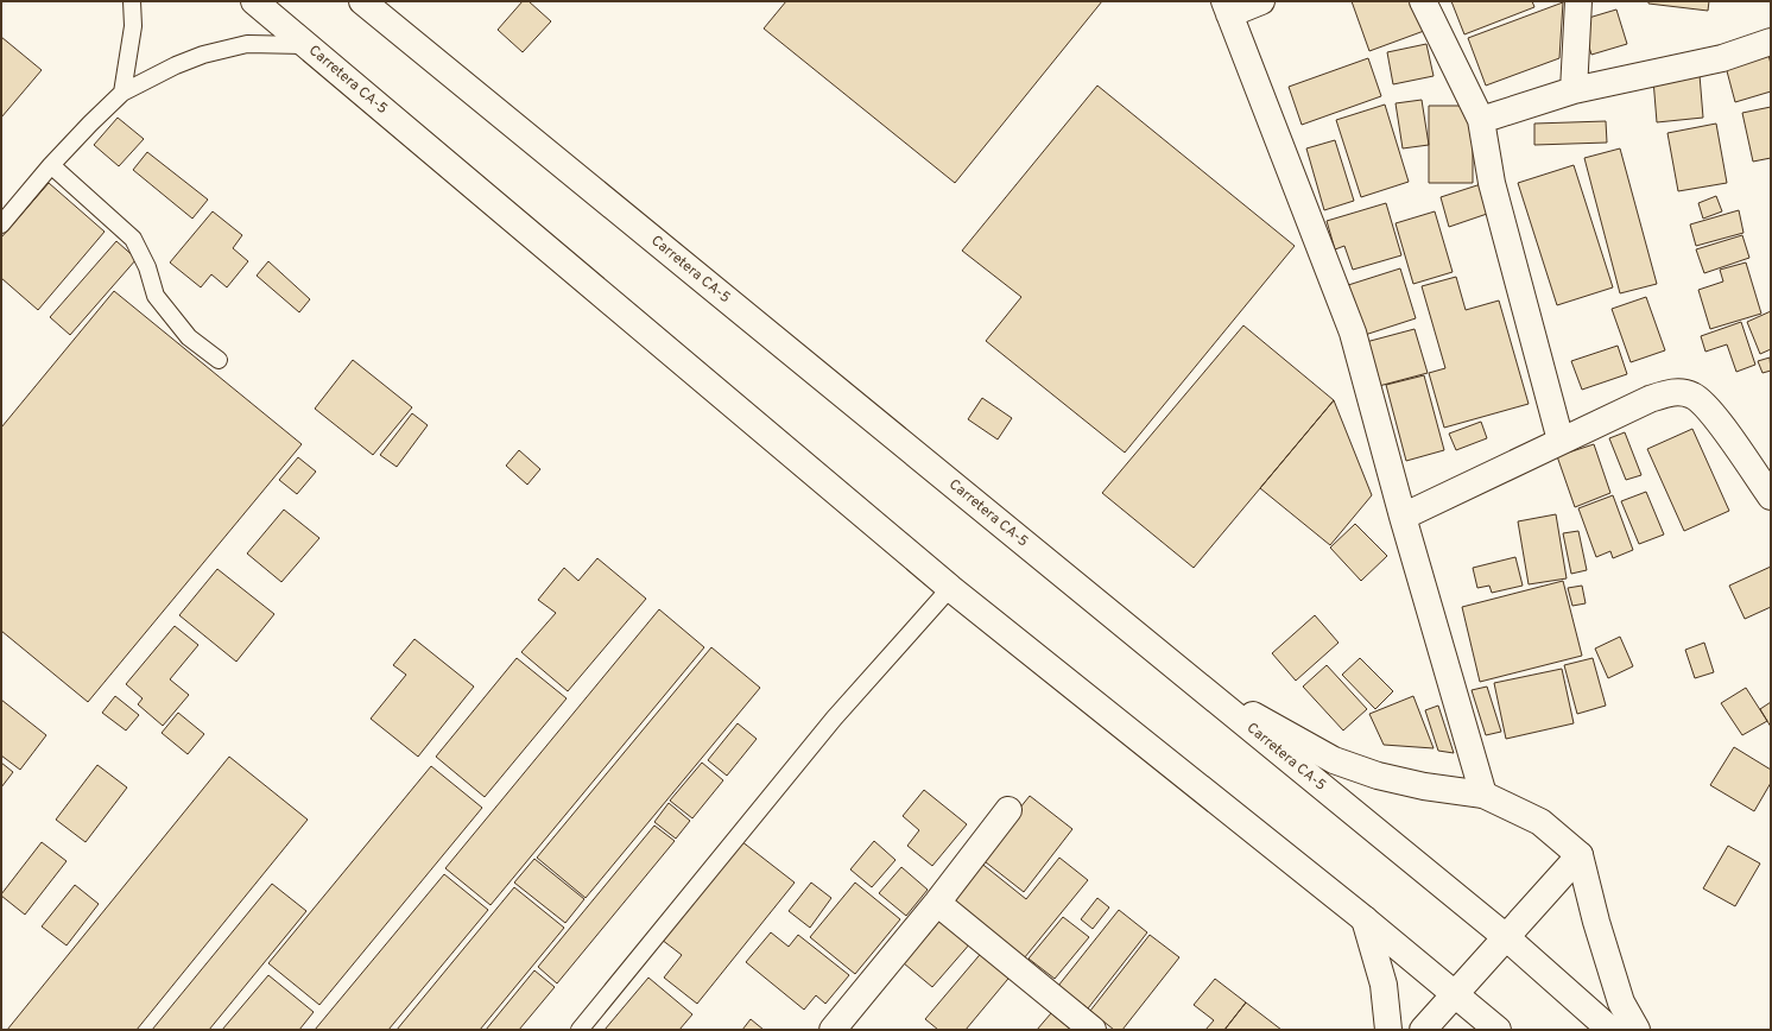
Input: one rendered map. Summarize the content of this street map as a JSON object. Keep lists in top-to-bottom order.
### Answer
{
  "streets": {
    "main road": ["Carretera CA-5"]
  }
}
